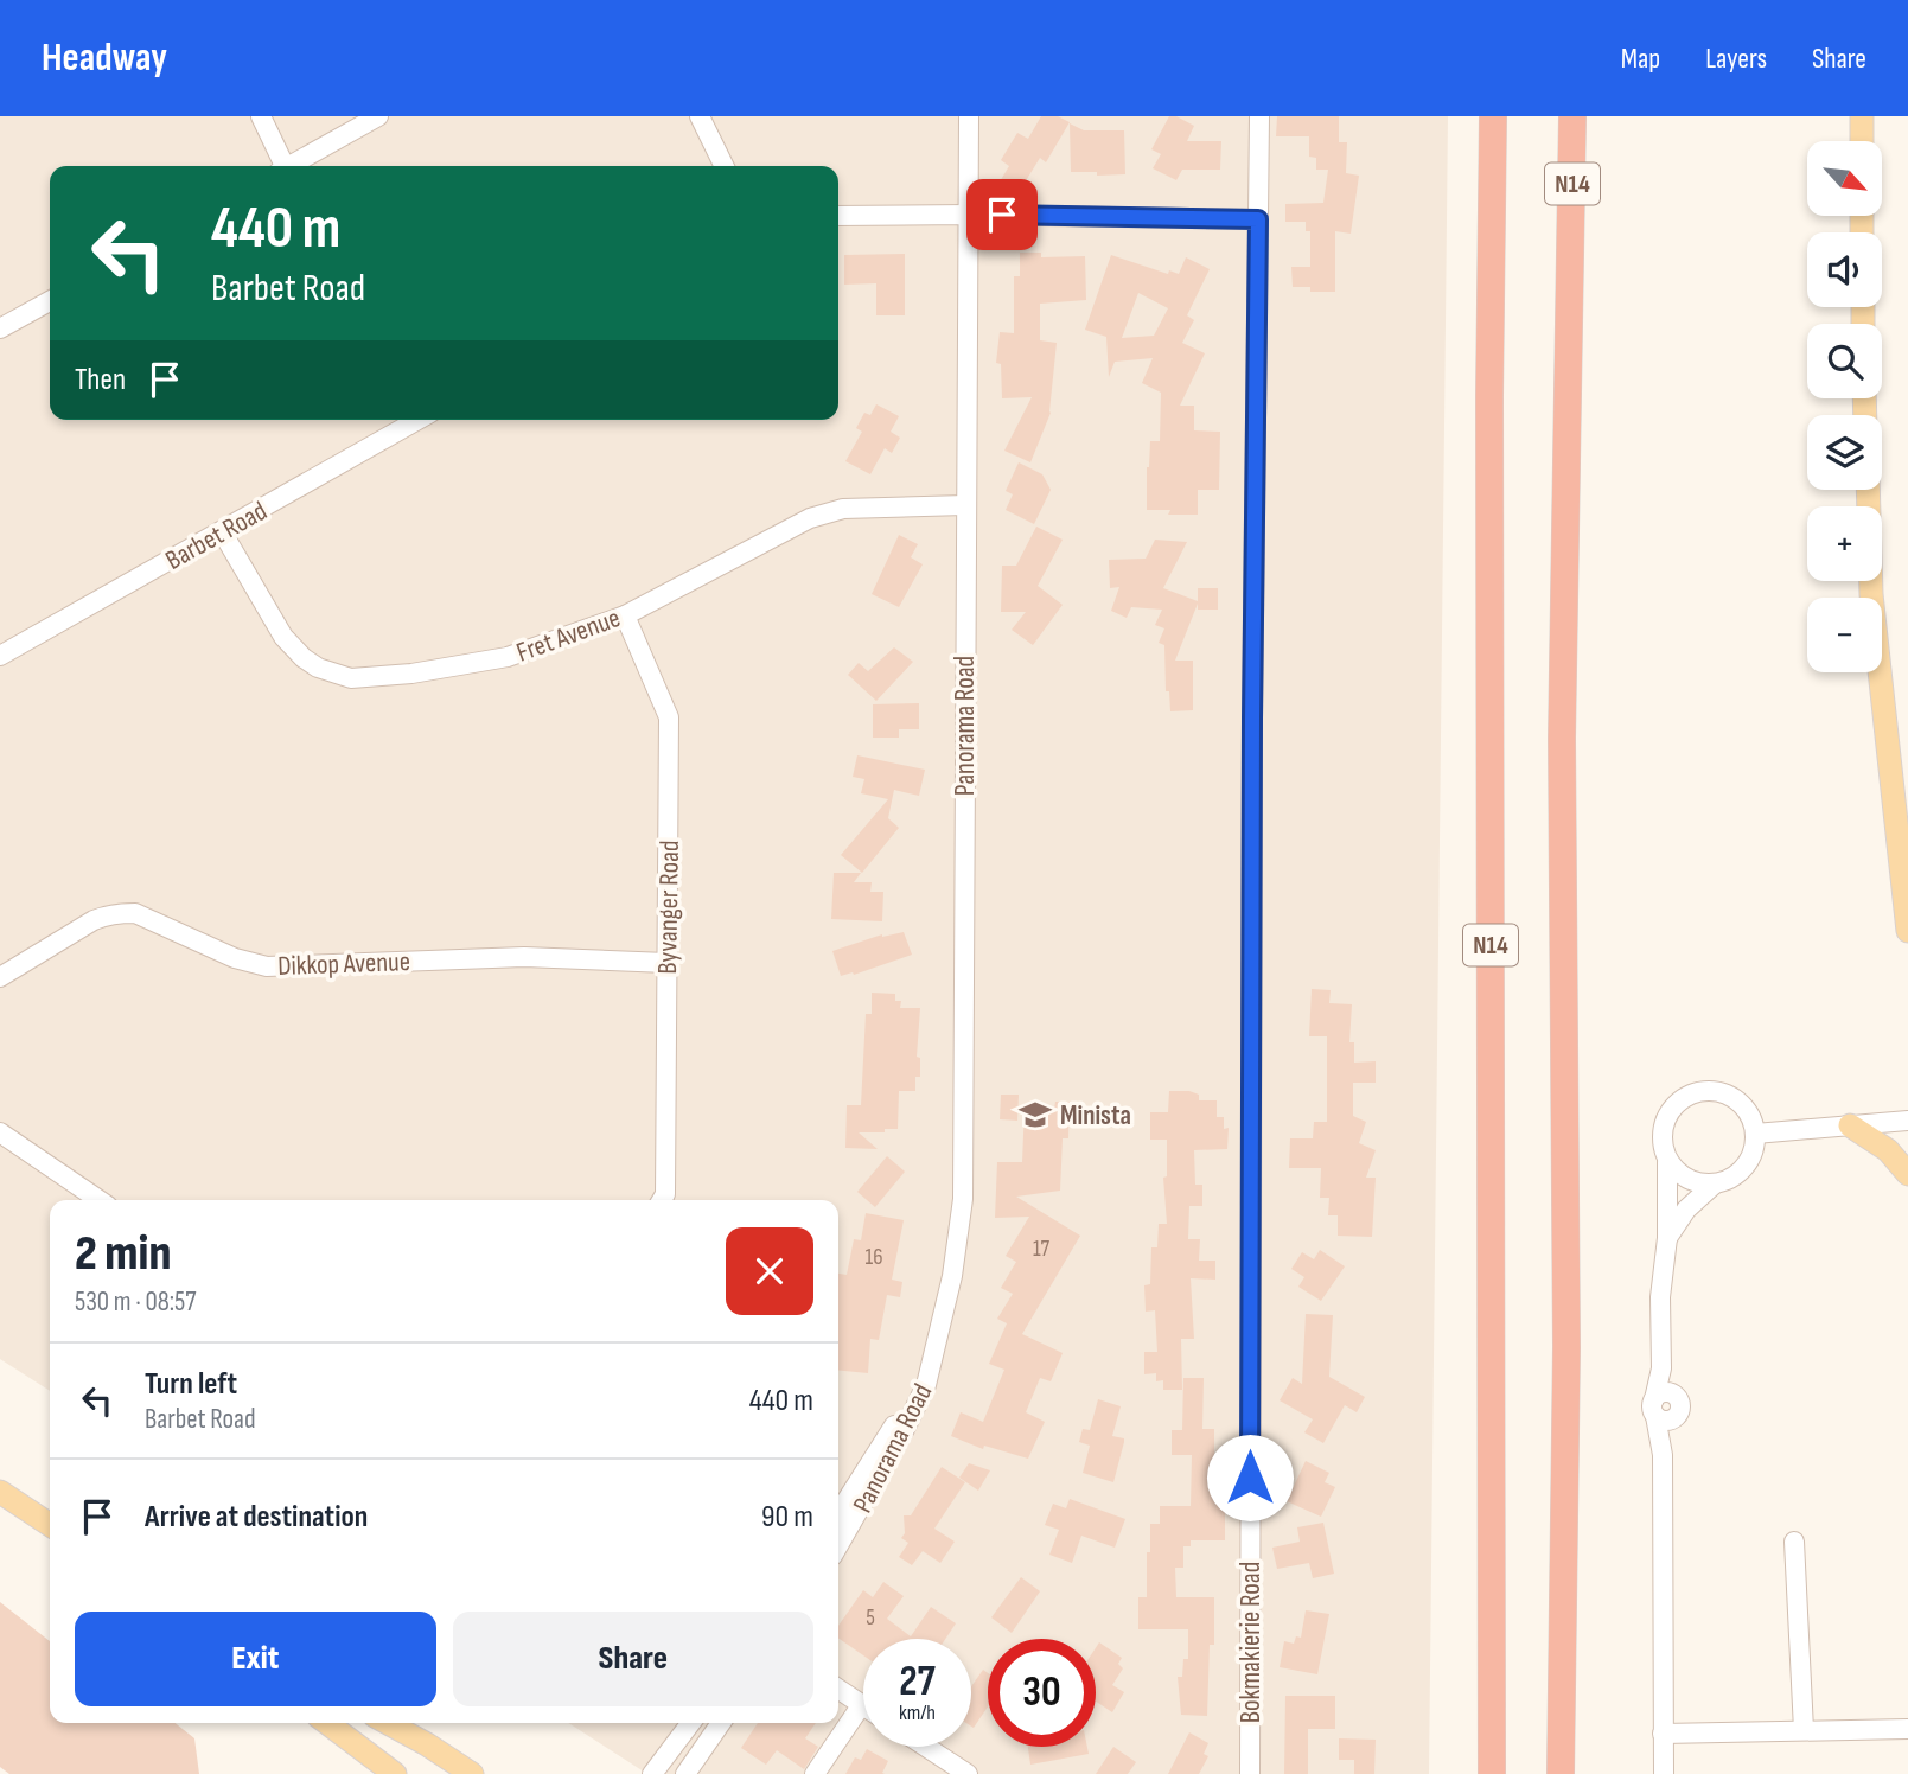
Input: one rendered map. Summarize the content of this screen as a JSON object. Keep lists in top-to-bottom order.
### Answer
{
  "streets": {
    "highway": ["N14"],
    "street": [
      "Barbet Road",
      "Fret Avenue",
      "Panorama Road",
      "Byvanger Road",
      "Dikkop Avenue",
      "Bokmakierie Road"
    ]
  },
  "crossings": [
    ["Barbet Road", "Fret Avenue"],
    ["Fret Avenue", "Panorama Road"],
    ["Fret Avenue", "Byvanger Road"],
    ["Byvanger Road", "Dikkop Avenue"]
  ],
  "places": {
    "school or university": ["Minista"]
  },
  "house_numbers": ["17", "16", "5"],
  "north": "bottom right",
  "page": {
    "header": "Headway",
    "nav": ["Map", "Layers", "Share"],
    "map_buttons": ["+", "−"],
    "turn": ["440 m", "Barbet Road"],
    "then": "Then",
    "heading": ["2 min", "530 m · 08:57"],
    "list": [
      {
        "name": "Turn left",
        "note": "Barbet Road",
        "value": "440 m"
      },
      {
        "name": "Arrive at destination",
        "value": "90 m"
      }
    ],
    "buttons": ["Exit", "Share"],
    "speed": "27 km/h",
    "limit": "30"
  }
}
